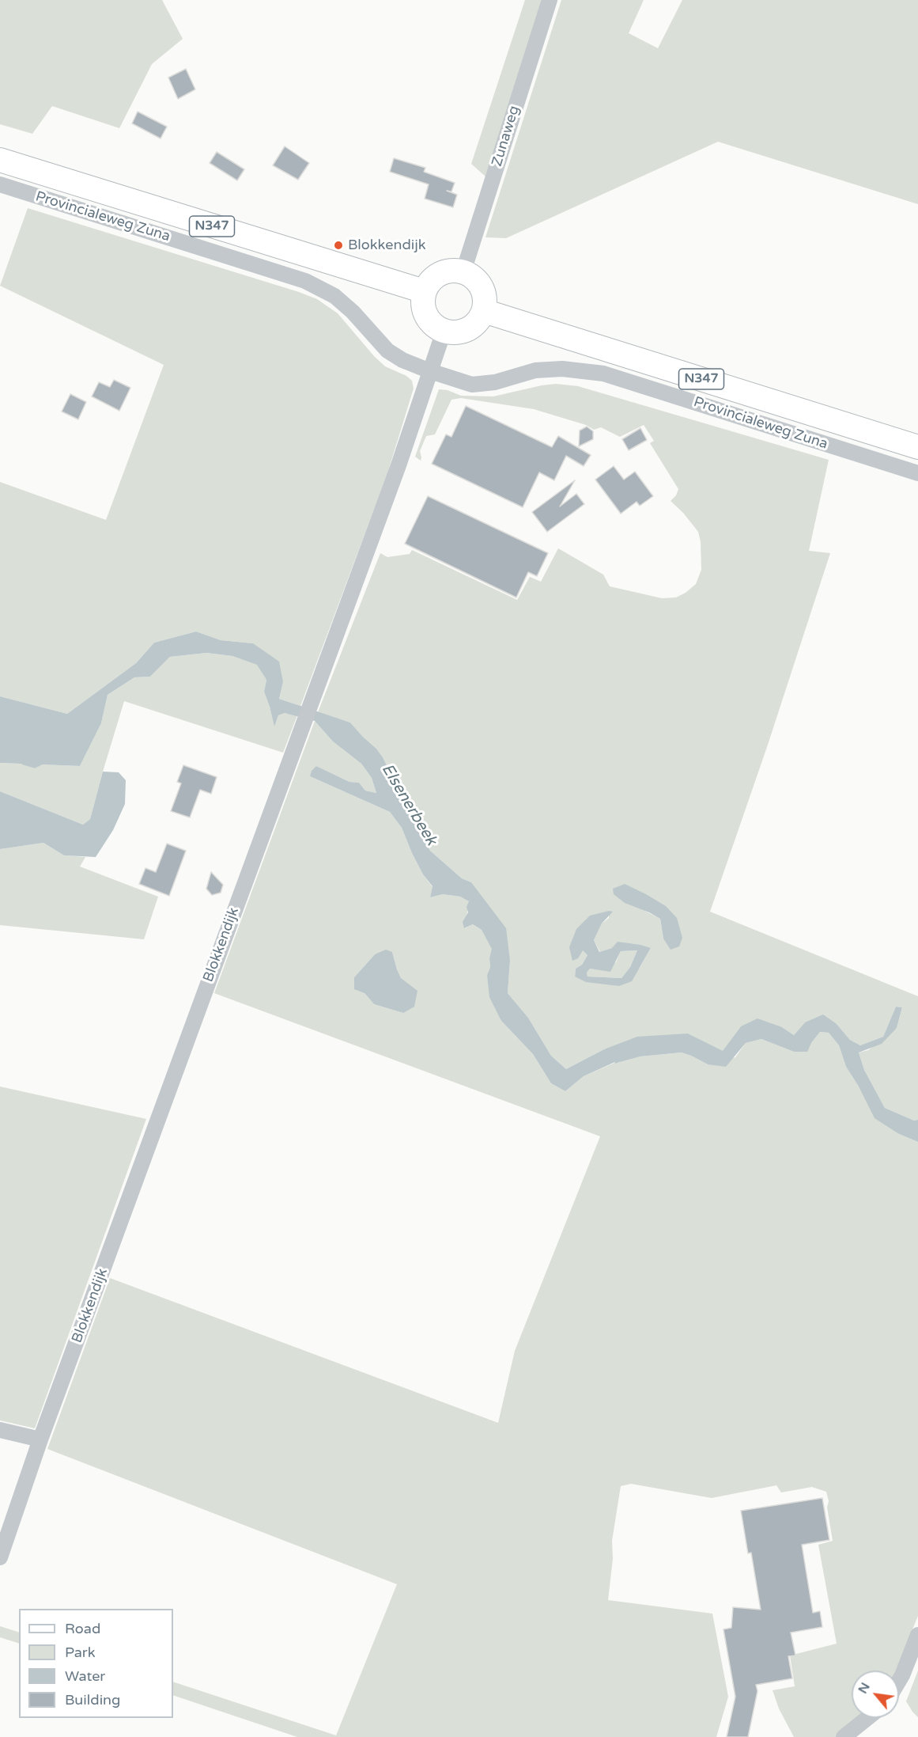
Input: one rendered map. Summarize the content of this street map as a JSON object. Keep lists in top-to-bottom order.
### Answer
{
  "streets": {
    "main road": ["Provincialeweg Zuna", "N347"],
    "street": ["Zunaweg", "Blokkendijk"]
  },
  "crossings": [
    ["Zunaweg", "Provincialeweg Zuna"],
    ["Zunaweg", "Blokkendijk"],
    ["Provincialeweg Zuna", "Blokkendijk"]
  ],
  "water": ["Elsenerbeek"],
  "places": ["Blokkendijk"],
  "legend": [
    "Road",
    "Park",
    "Water",
    "Building"
  ],
  "north": "top left"
}
